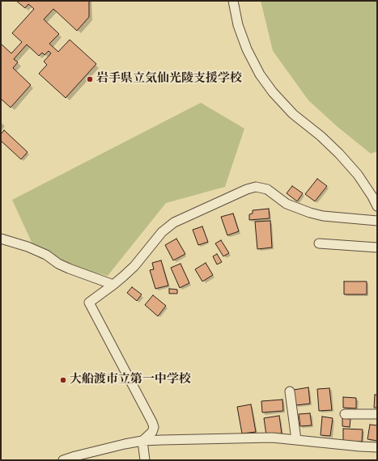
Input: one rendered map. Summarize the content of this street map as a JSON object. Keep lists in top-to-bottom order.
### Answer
{
  "places": ["岩手県立気仙光陵支援学校", "大船渡市立第一中学校"]
}
